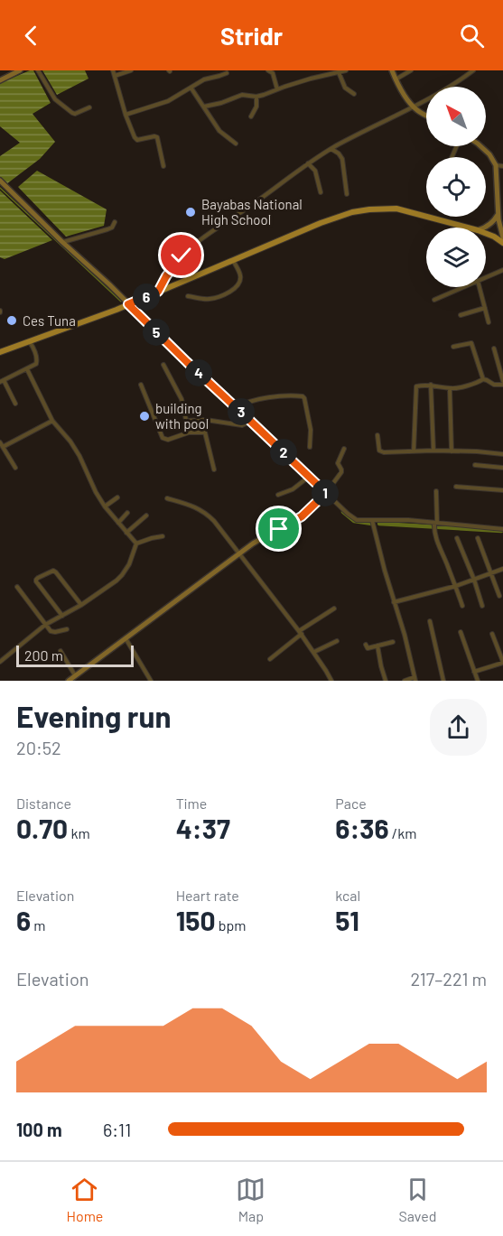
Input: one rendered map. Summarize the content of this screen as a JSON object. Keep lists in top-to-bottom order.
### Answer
{
  "places": ["Bayabas National High School", "Ces Tuna", "building with pool"],
  "scale_bar": "200 m",
  "north": "top left",
  "page": {
    "header": "Stridr",
    "pins": [
      "6",
      "5",
      "4",
      "3",
      "2",
      "1"
    ],
    "scale": "200 m",
    "heading": ["Evening run", "20:52"],
    "stats": [
      ["Distance", "0.70 km"],
      ["Time", "4:37"],
      ["Pace", "6:36 /km"],
      ["Elevation", "6 m"],
      ["Heart rate", "150 bpm"],
      ["kcal", "51"]
    ],
    "chart": ["Elevation", "217–221 m"],
    "list": [
      {
        "name": "100 m",
        "note": "6:11"
      }
    ],
    "tabs": ["Home", "Map", "Saved"]
  }
}
